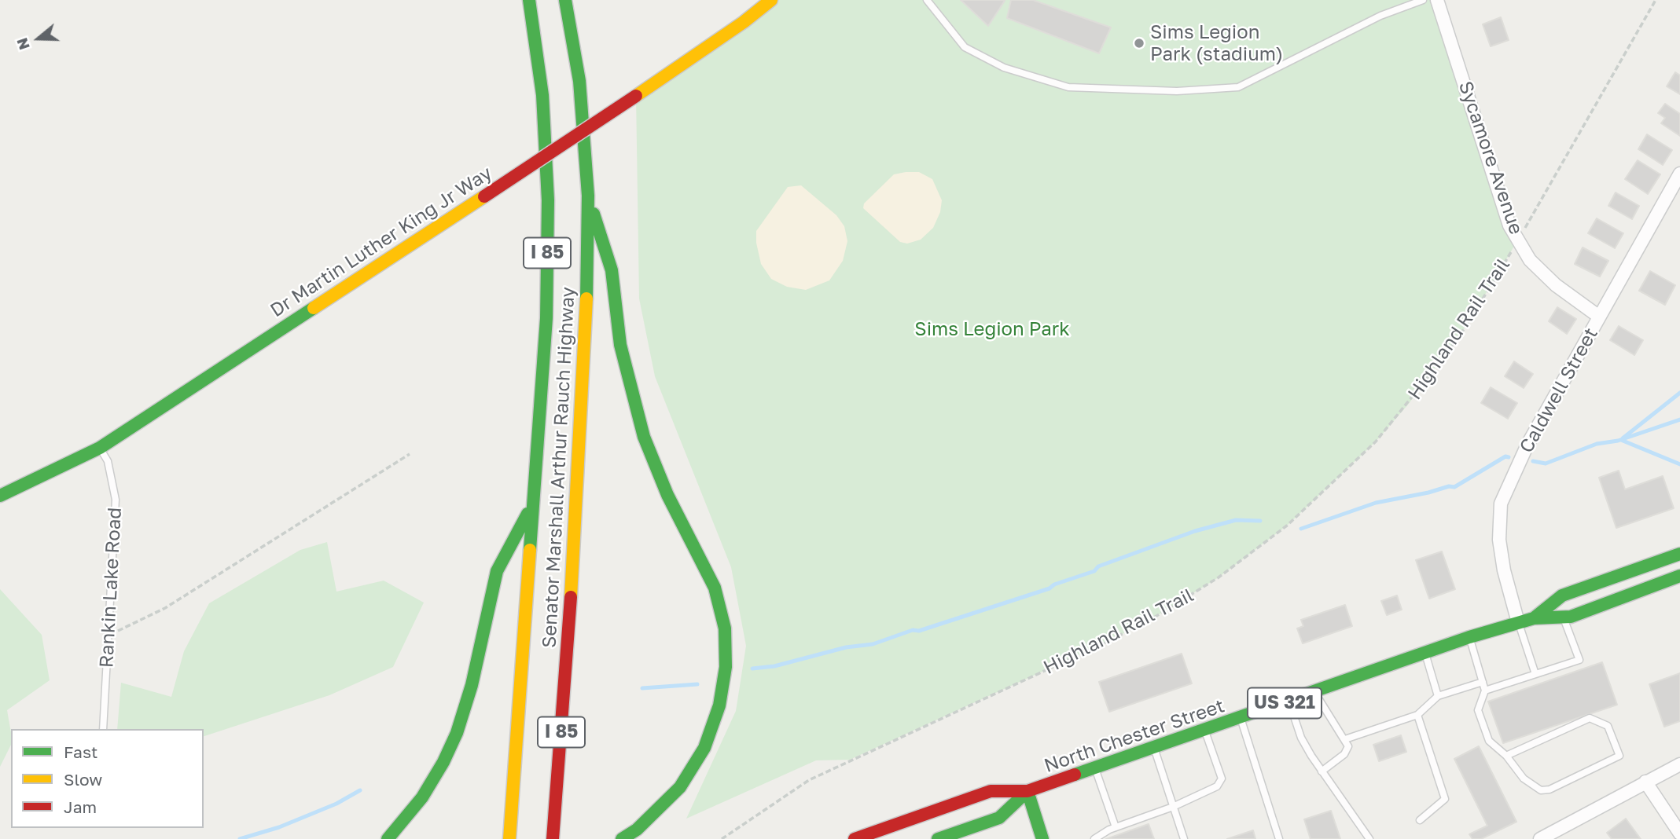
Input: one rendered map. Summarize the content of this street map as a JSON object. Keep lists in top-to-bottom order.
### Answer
{
  "streets": {
    "main road": [
      "Dr Martin Luther King Jr Way",
      "I 85",
      "Senator Marshall Arthur Rauch Highway",
      "US 321",
      "North Chester Street"
    ],
    "street": ["Sycamore Avenue", "Caldwell Street"],
    "lane": ["Rankin Lake Road"],
    "path": ["Highland Rail Trail"]
  },
  "crossings": [
    ["Sycamore Avenue", "Highland Rail Trail"],
    ["Sycamore Avenue", "Caldwell Street"],
    ["Dr Martin Luther King Jr Way", "Rankin Lake Road"],
    ["Caldwell Street", "North Chester Street"]
  ],
  "parks": ["Sims Legion Park"],
  "places": ["Sims Legion Park (stadium)"],
  "legend": ["Fast", "Slow", "Jam"],
  "north": "left"
}
